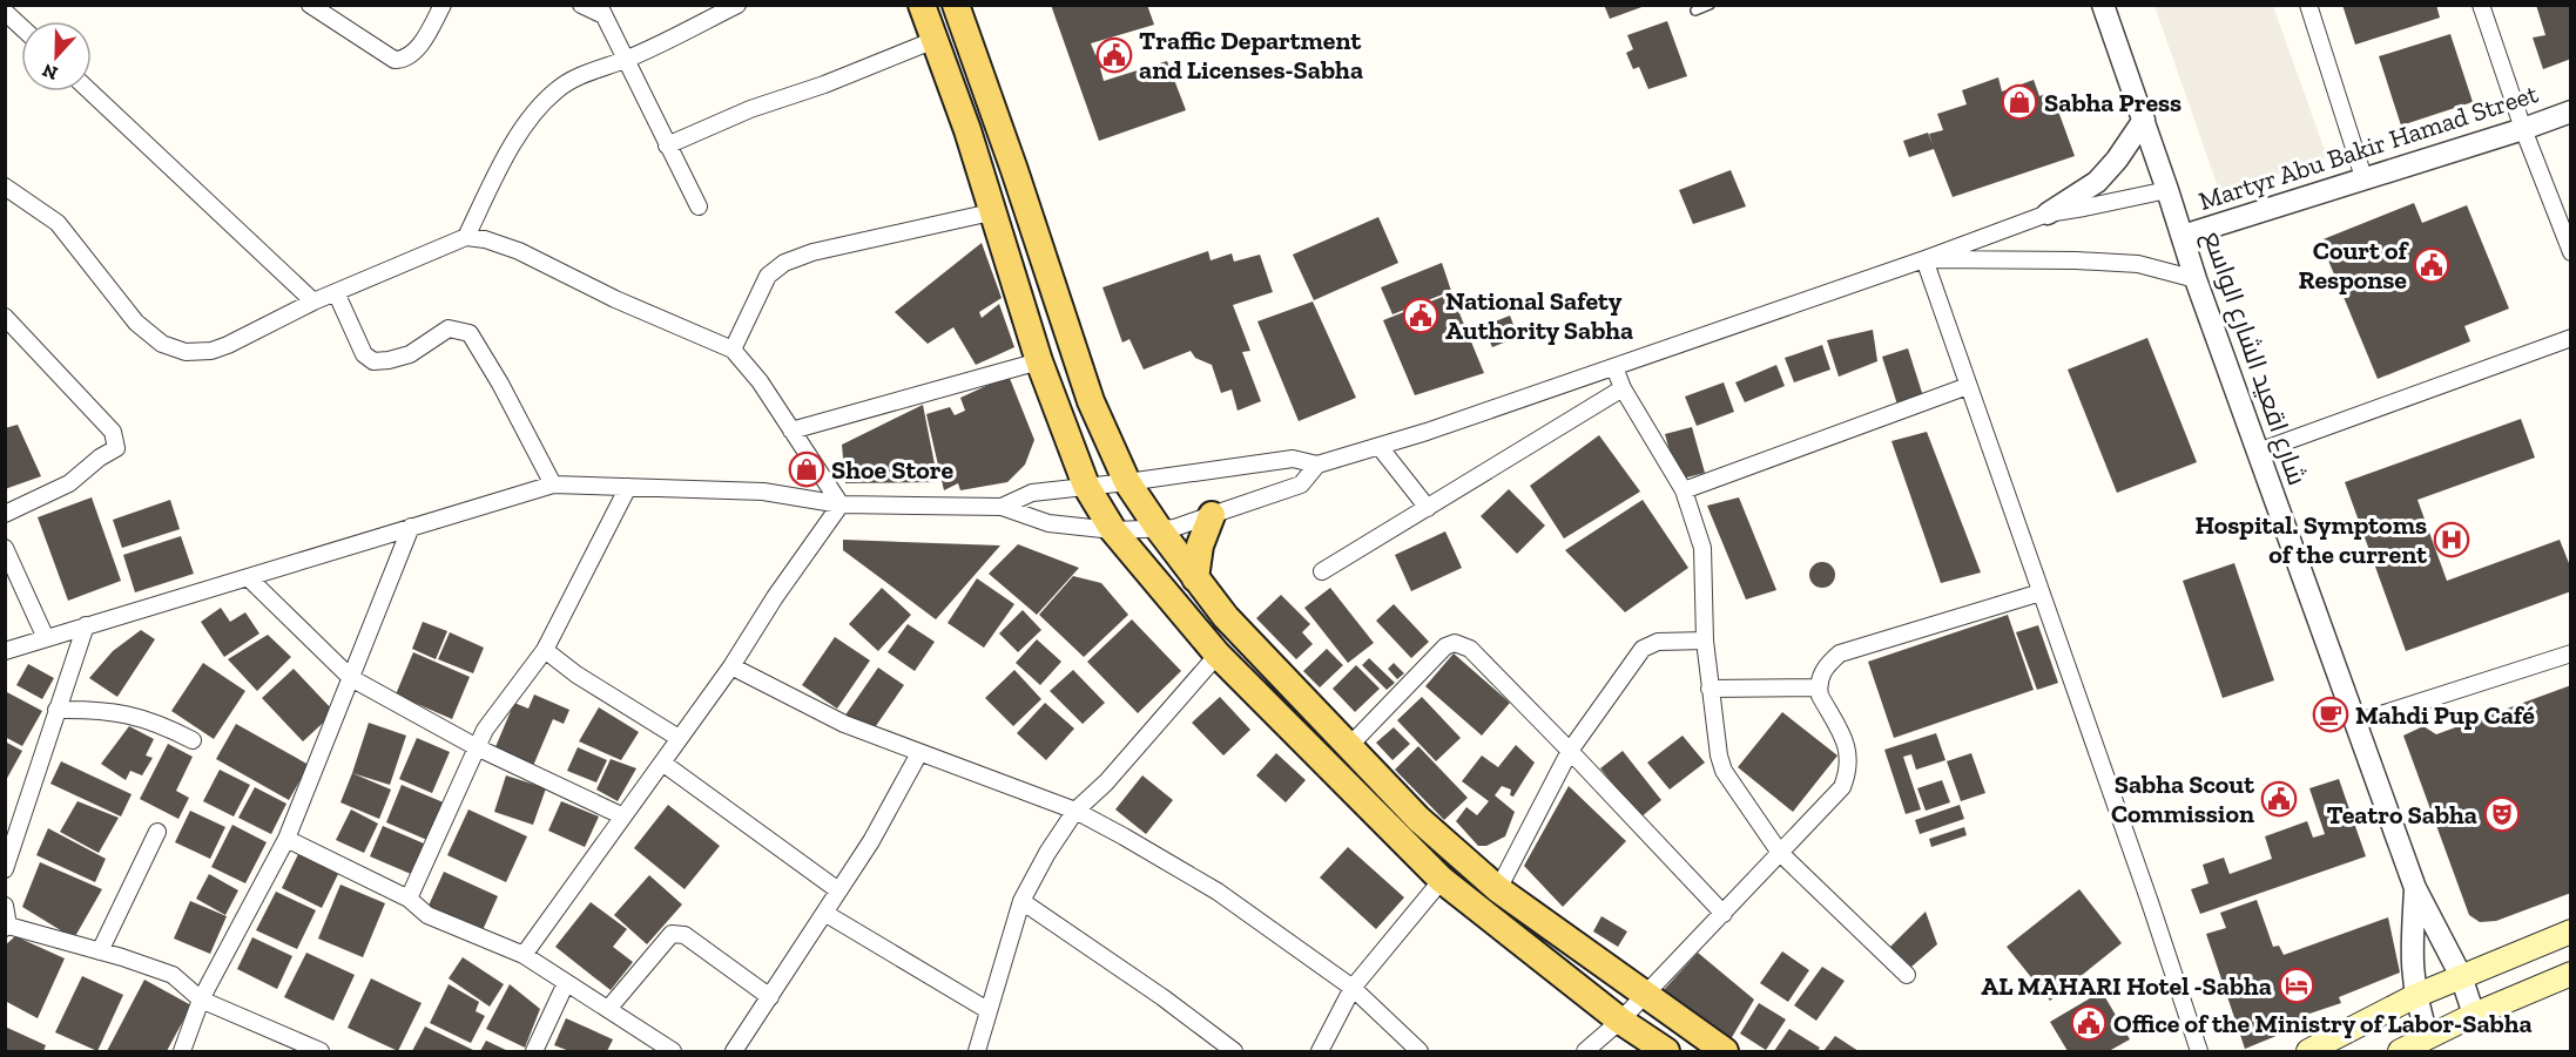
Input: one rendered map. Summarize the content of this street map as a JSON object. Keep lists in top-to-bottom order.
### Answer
{
  "streets": {
    "street": ["Martyr Abu Bakir Hamad Street", "شارع اقعيد الشارع الواسع"]
  },
  "crossings": [
    ["Martyr Abu Bakir Hamad Street", "شارع اقعيد الشارع الواسع"]
  ],
  "places": {
    "public building": [
      "Traffic Department and Licenses-Sabha",
      "Court of Response",
      "National Safety Authority Sabha",
      "Sabha Scout Commission",
      "Office of the Ministry of Labor-Sabha"
    ],
    "shop": ["Sabha Press", "Shoe Store"],
    "hospital": ["Hospital. Symptoms of the current"],
    "cafe": ["Mahdi Pup Café"],
    "theatre": ["Teatro Sabha"],
    "hotel": ["AL MAHARI Hotel -Sabha"]
  },
  "north": "bottom"
}
